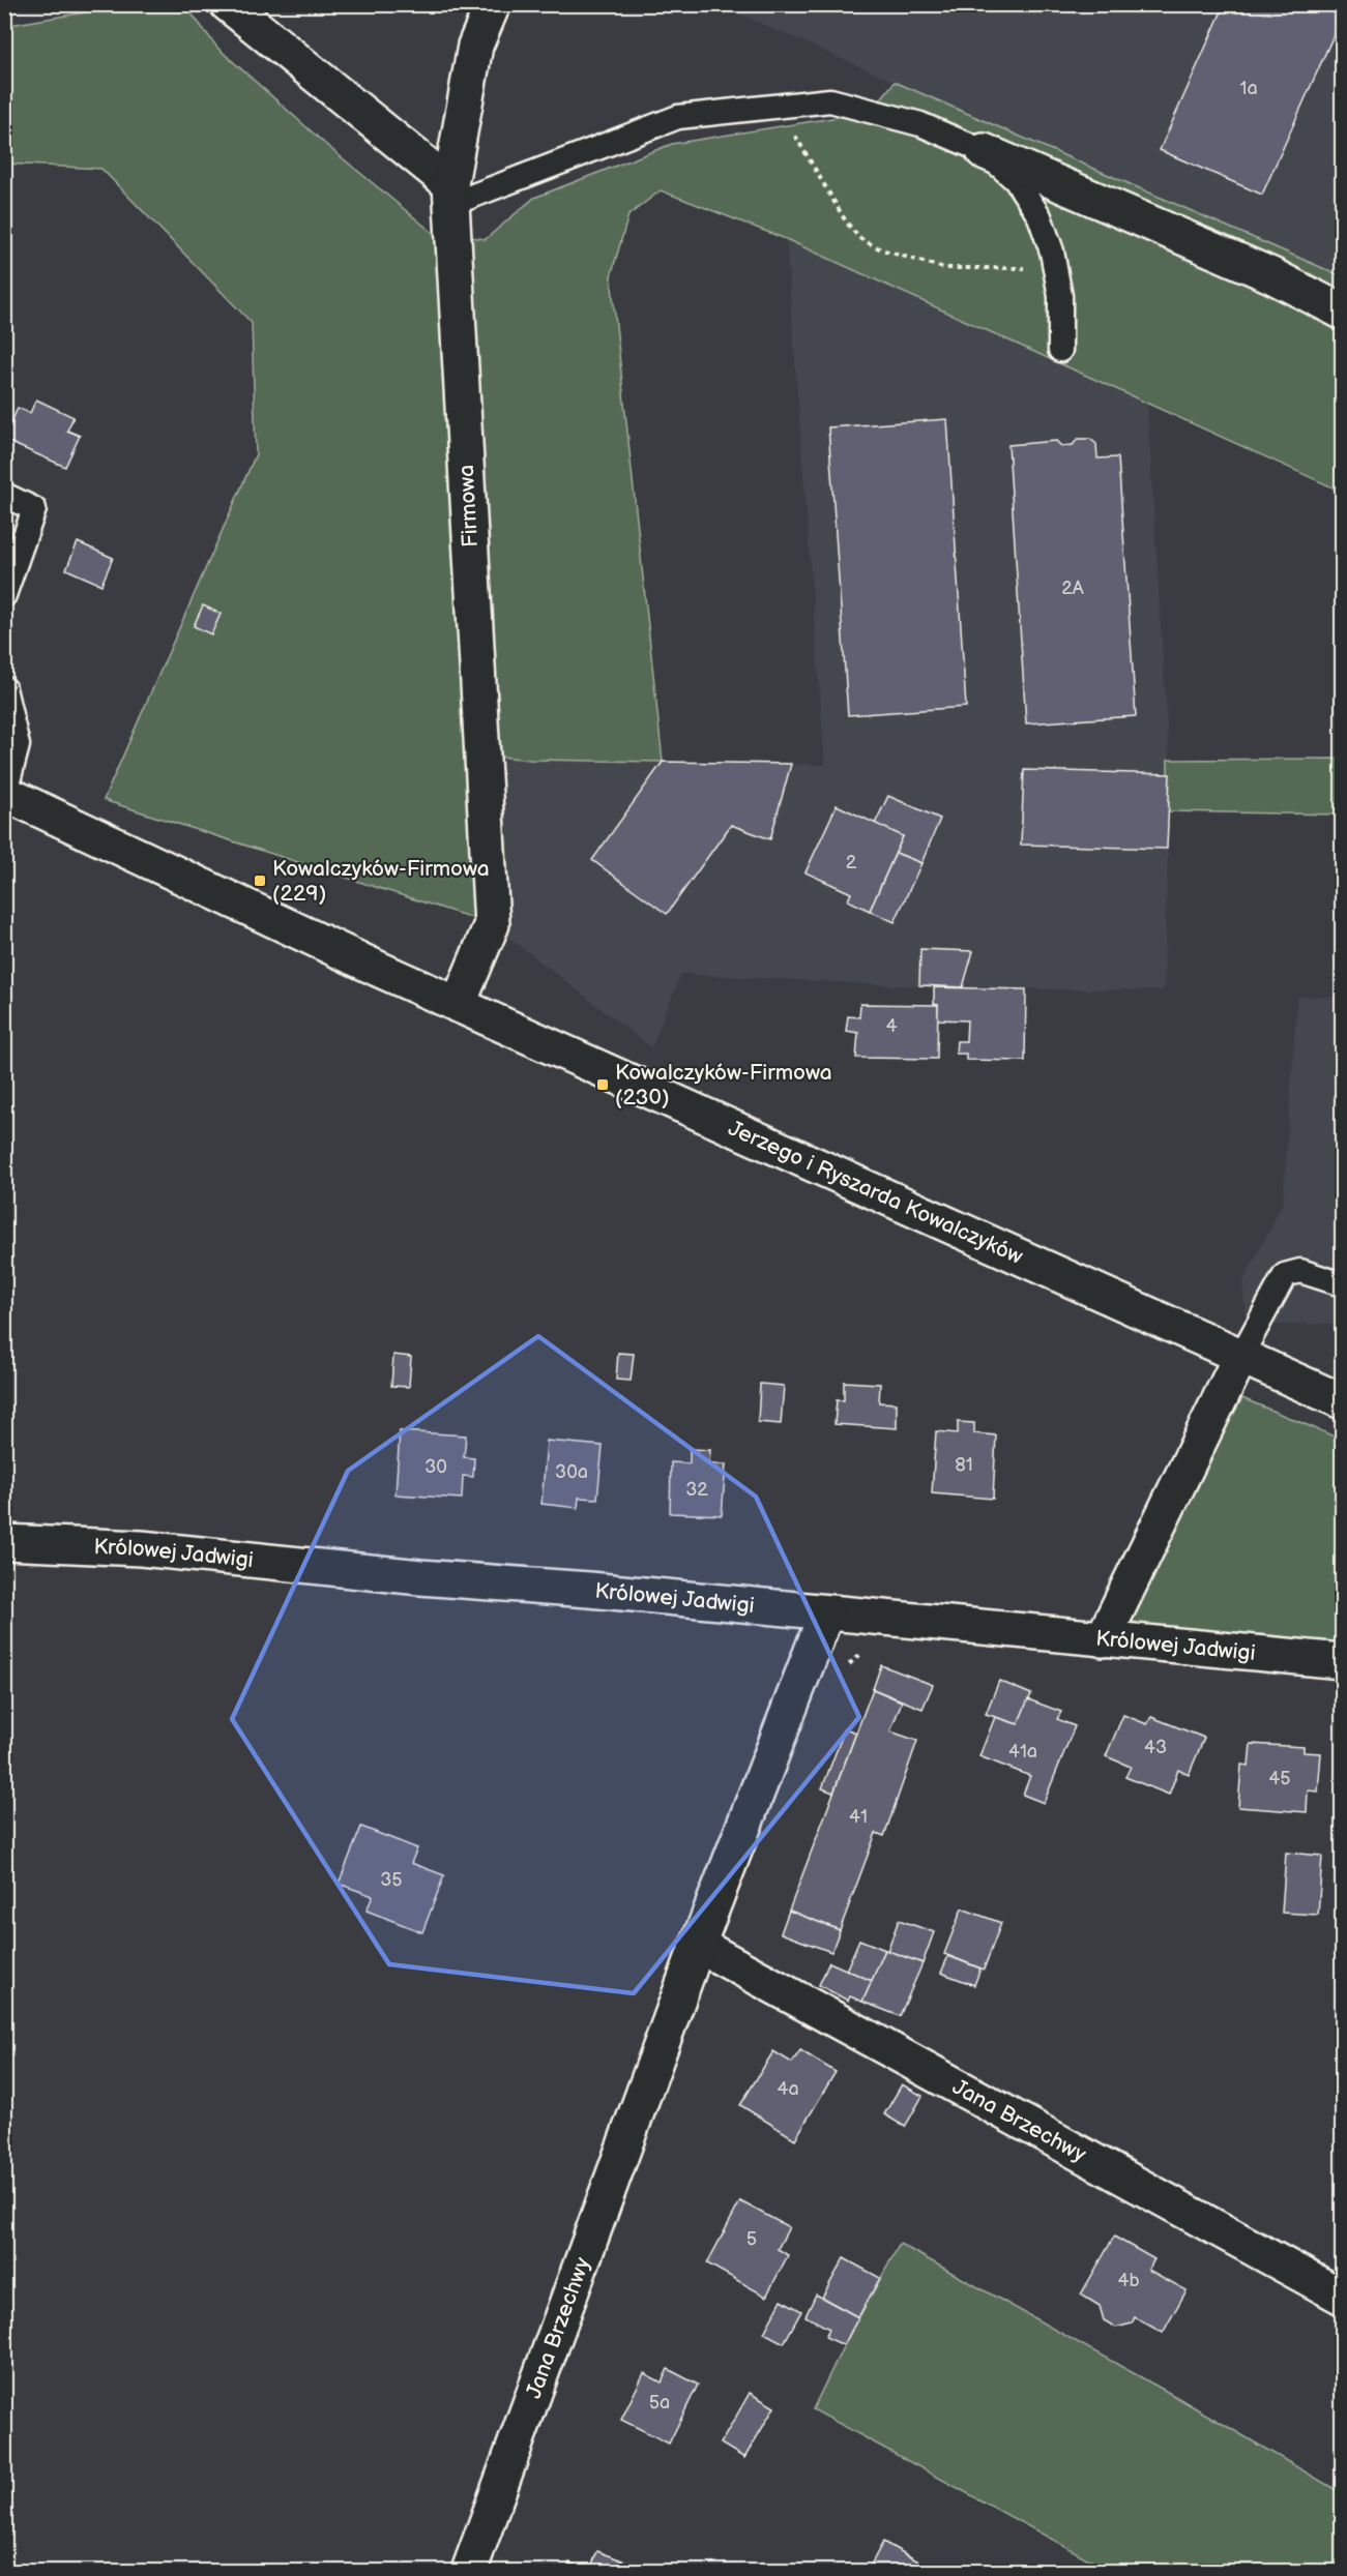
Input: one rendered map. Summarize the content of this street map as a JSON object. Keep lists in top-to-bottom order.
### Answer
{
  "streets": {
    "street": [
      "Firmowa",
      "Jerzego i Ryszarda Kowalczyków",
      "Królowej Jadwigi",
      "Jana Brzechwy"
    ]
  },
  "crossings": [
    ["Firmowa", "Jerzego i Ryszarda Kowalczyków"],
    ["Królowej Jadwigi", "Jana Brzechwy"]
  ],
  "places": {
    "transit": ["Kowalczyków-Firmowa (229)", "Kowalczyków-Firmowa (230)"]
  },
  "house_numbers": [
    "1a",
    "2A",
    "2",
    "4",
    "81",
    "30",
    "30a",
    "32",
    "43",
    "41a",
    "45",
    "41",
    "35",
    "4a",
    "5",
    "4b",
    "5a"
  ]
}
